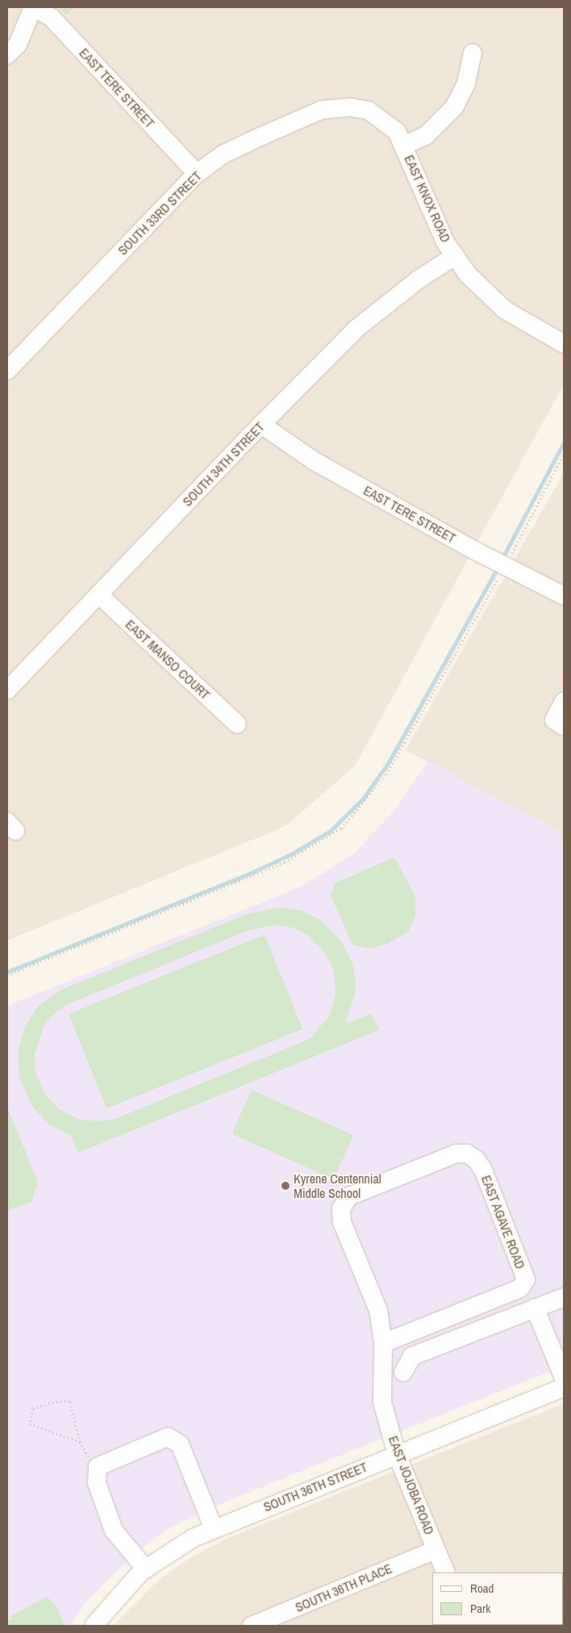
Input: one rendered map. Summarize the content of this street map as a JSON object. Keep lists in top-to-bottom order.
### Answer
{
  "streets": {
    "street": [
      "EAST TERE STREET",
      "EAST KNOX ROAD",
      "SOUTH 33RD STREET",
      "SOUTH 34TH STREET",
      "EAST MANSO COURT",
      "EAST AGAVE ROAD",
      "EAST JOJOBA ROAD",
      "SOUTH 36TH STREET",
      "SOUTH 36TH PLACE"
    ]
  },
  "crossings": [
    ["EAST TERE STREET", "SOUTH 33RD STREET"],
    ["EAST TERE STREET", "SOUTH 34TH STREET"],
    ["EAST KNOX ROAD", "SOUTH 33RD STREET"],
    ["EAST KNOX ROAD", "SOUTH 34TH STREET"],
    ["SOUTH 34TH STREET", "EAST MANSO COURT"],
    ["EAST AGAVE ROAD", "EAST JOJOBA ROAD"],
    ["EAST JOJOBA ROAD", "SOUTH 36TH STREET"],
    ["EAST JOJOBA ROAD", "SOUTH 36TH PLACE"]
  ],
  "places": ["Kyrene Centennial Middle School"],
  "legend": ["Road", "Park"]
}
